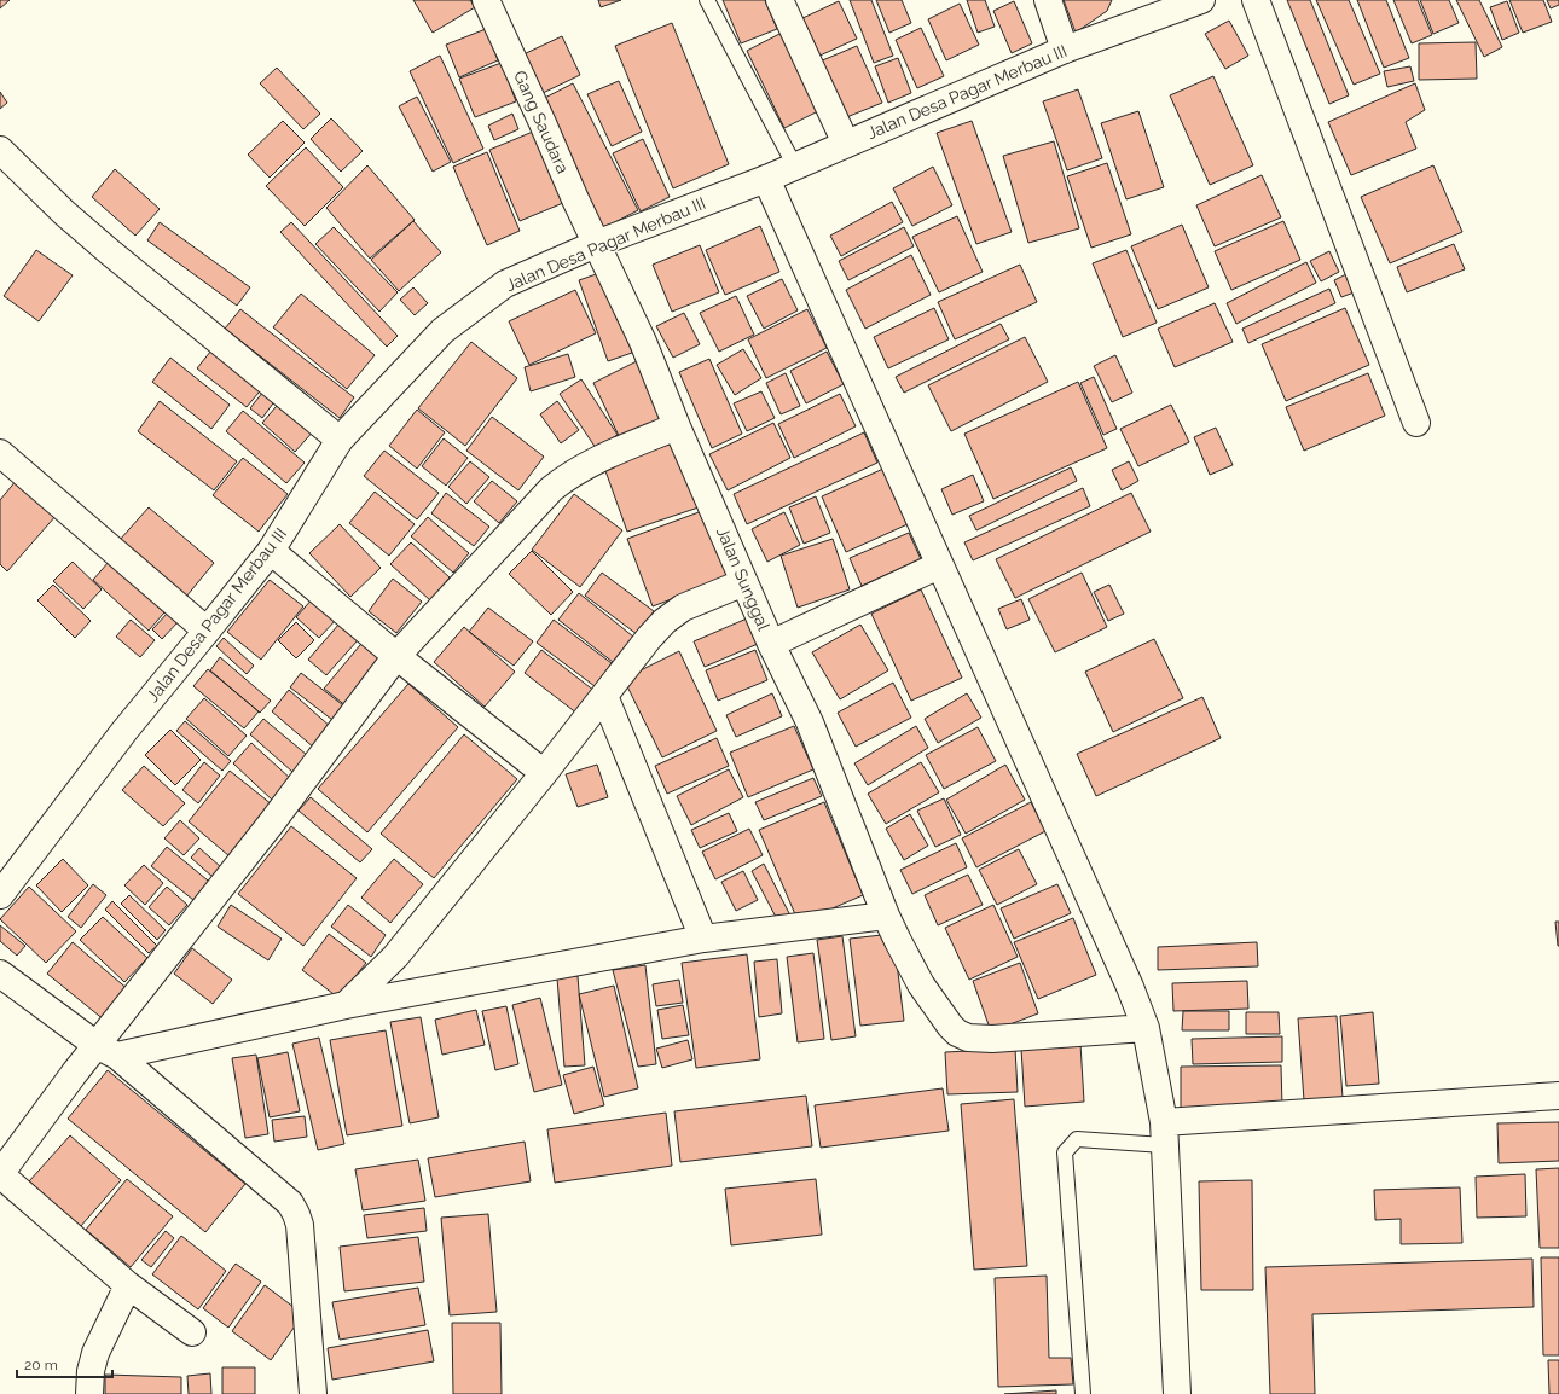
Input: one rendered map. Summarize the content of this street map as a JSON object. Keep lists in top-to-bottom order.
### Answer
{
  "streets": {
    "street": ["Jalan Desa Pagar Merbau III", "Gang Saudara", "Jalan Sunggal"]
  },
  "crossings": [
    ["Jalan Desa Pagar Merbau III", "Gang Saudara"],
    ["Jalan Desa Pagar Merbau III", "Jalan Sunggal"],
    ["Gang Saudara", "Jalan Sunggal"]
  ],
  "scale_bar": "20 m"
}
